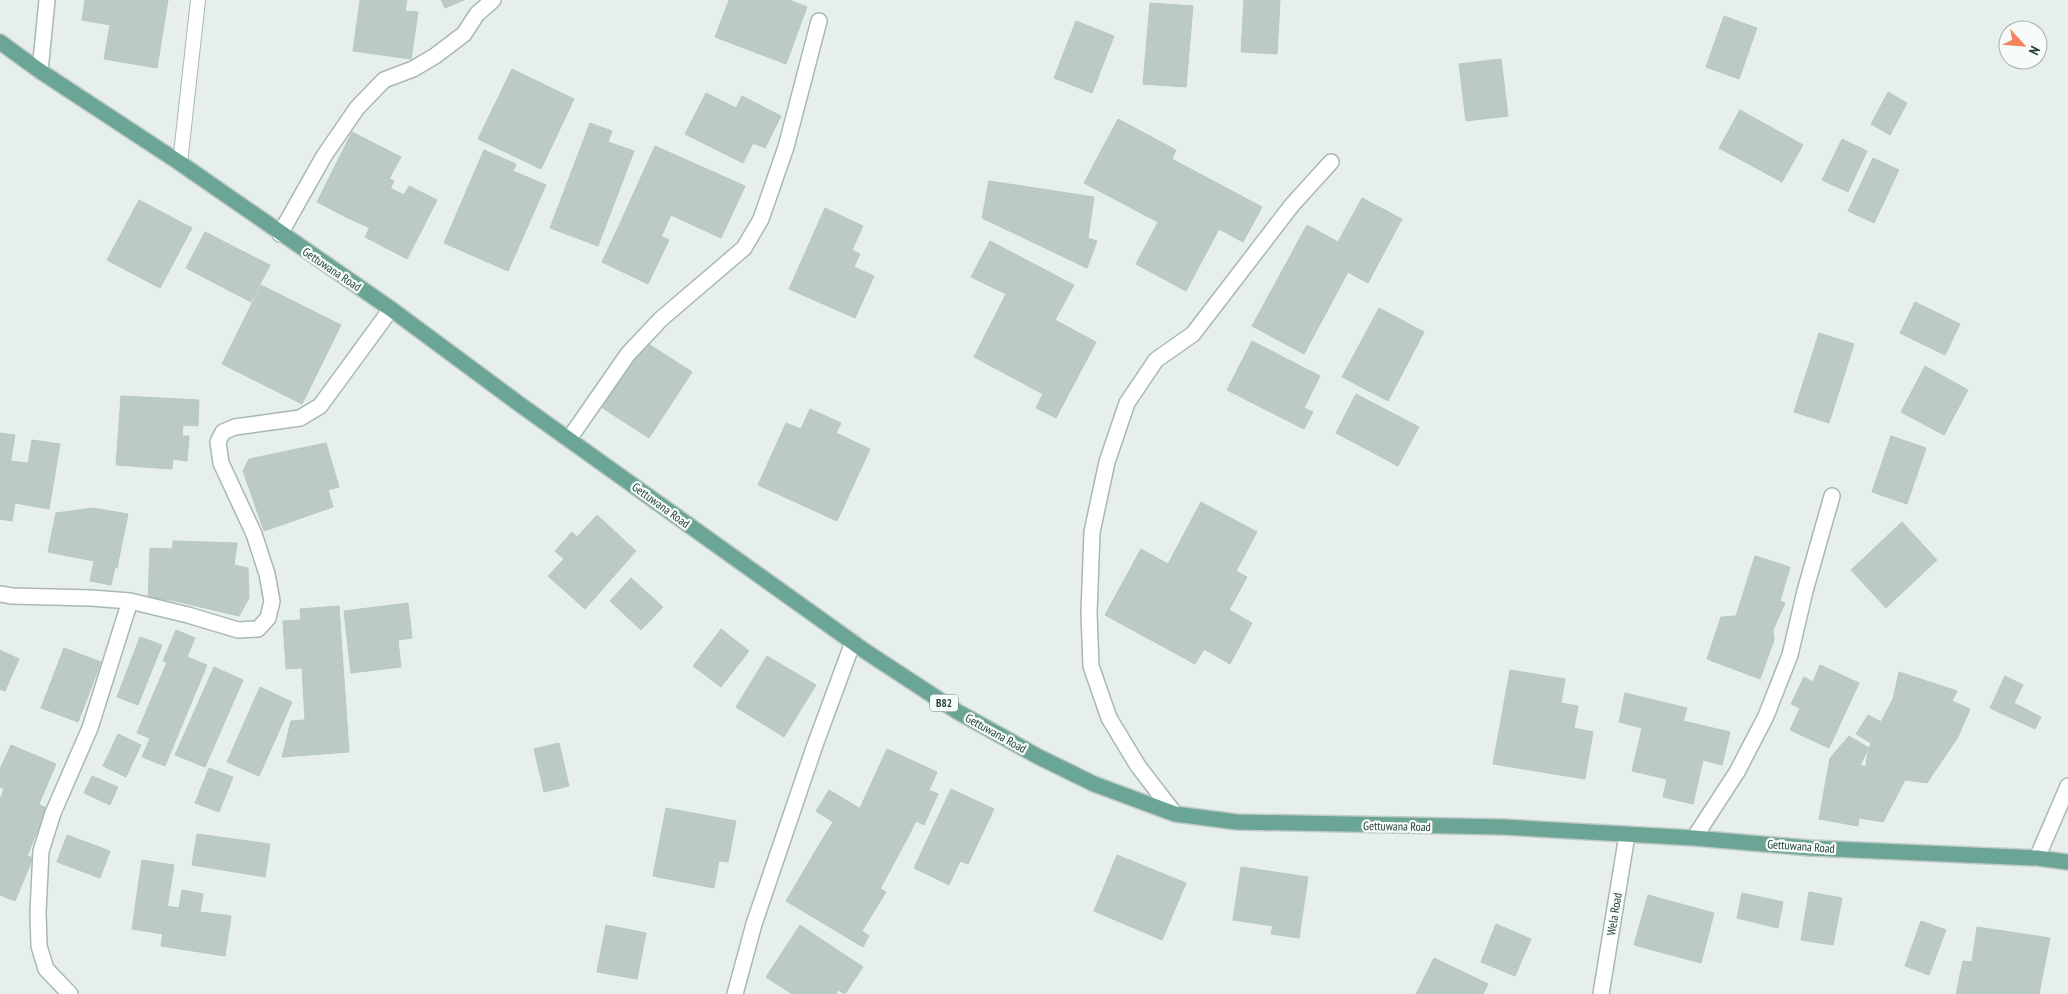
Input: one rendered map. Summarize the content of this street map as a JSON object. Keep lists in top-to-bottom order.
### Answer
{
  "streets": {
    "main road": ["Gettuwana Road", "B82"],
    "street": ["Wela Road"]
  },
  "crossings": [
    ["Gettuwana Road", "Wela Road"]
  ],
  "north": "bottom right"
}
